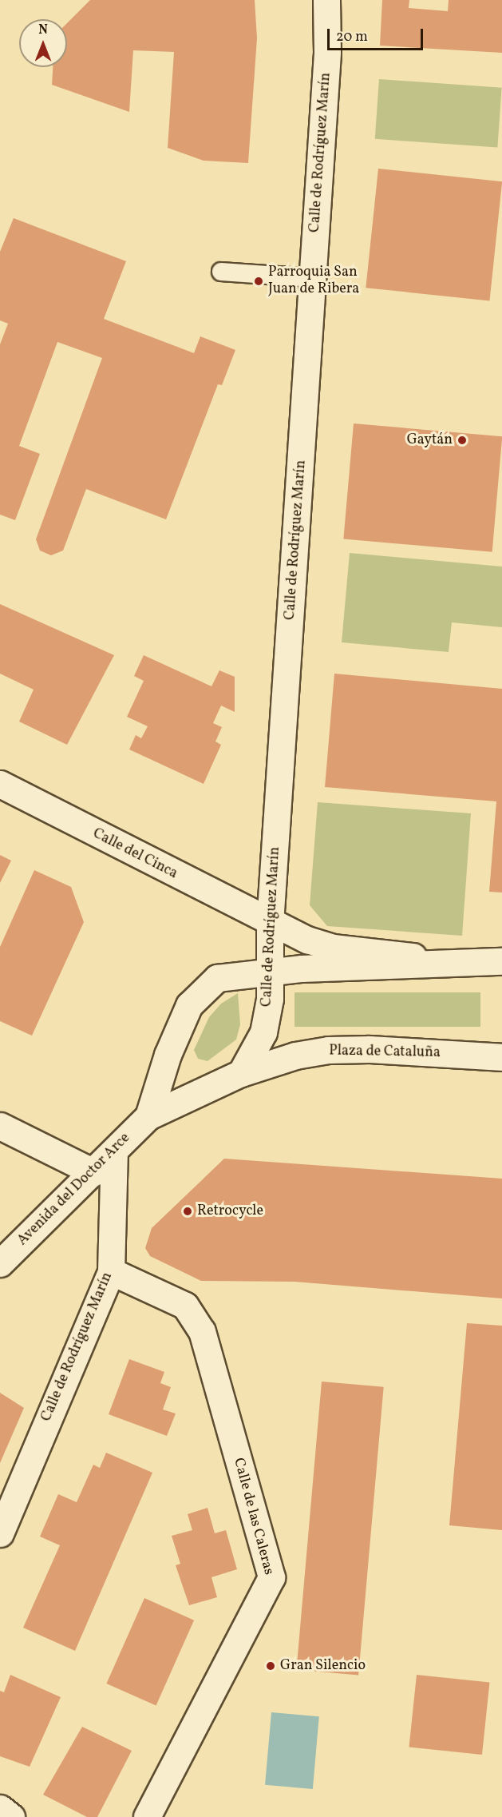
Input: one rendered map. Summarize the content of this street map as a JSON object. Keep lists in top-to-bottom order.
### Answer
{
  "streets": {
    "street": [
      "Calle de Rodríguez Marín",
      "Calle del Cinca",
      "Plaza de Cataluña",
      "Avenida del Doctor Arce",
      "Calle de las Caleras"
    ]
  },
  "crossings": [
    ["Calle de Rodríguez Marín", "Calle del Cinca"],
    ["Calle de Rodríguez Marín", "Plaza de Cataluña"],
    ["Calle de Rodríguez Marín", "Avenida del Doctor Arce"],
    ["Calle de Rodríguez Marín", "Calle de las Caleras"],
    ["Plaza de Cataluña", "Avenida del Doctor Arce"]
  ],
  "places": [
    "Parroquia San Juan de Ribera",
    "Gaytán",
    "Retrocycle",
    "Gran Silencio"
  ],
  "scale_bar": "20 m",
  "north": "top"
}
